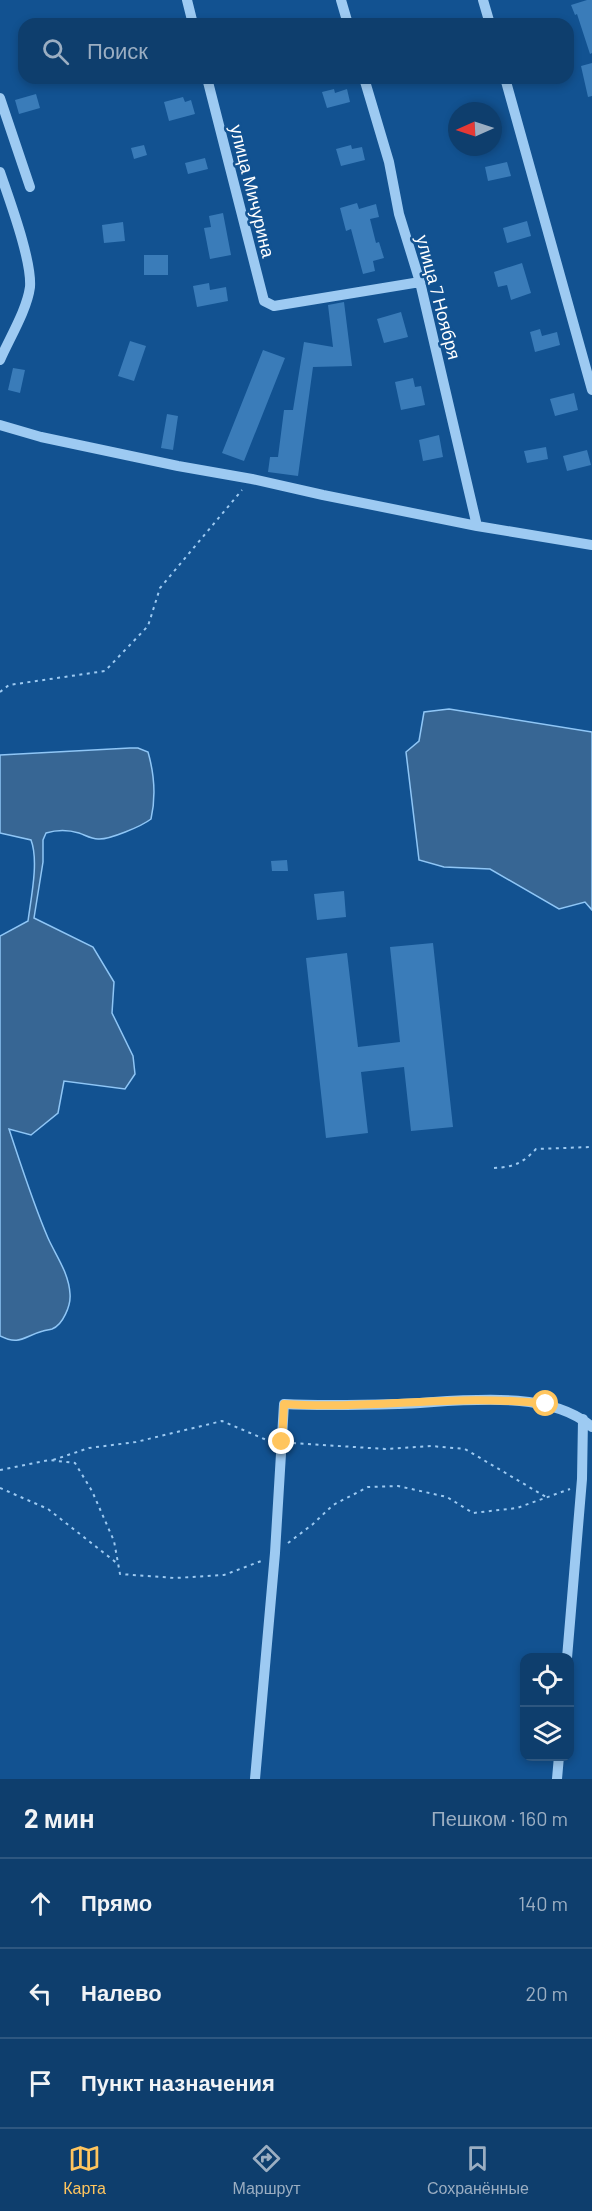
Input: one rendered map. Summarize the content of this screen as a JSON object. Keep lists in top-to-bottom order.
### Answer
{
  "streets": {
    "street": ["улица Мичурина", "улица 7 Ноября"]
  },
  "crossings": [
    ["улица Мичурина", "улица 7 Ноября"]
  ],
  "north": "left",
  "page": {
    "search": "Поиск",
    "heading": ["2 мин", "Пешком · 160 m"],
    "list": [
      ["Прямо", "140 m"],
      ["Налево", "20 m"],
      "Пункт назначения"
    ],
    "nav": ["Карта", "Маршрут", "Сохранённые"]
  }
}
